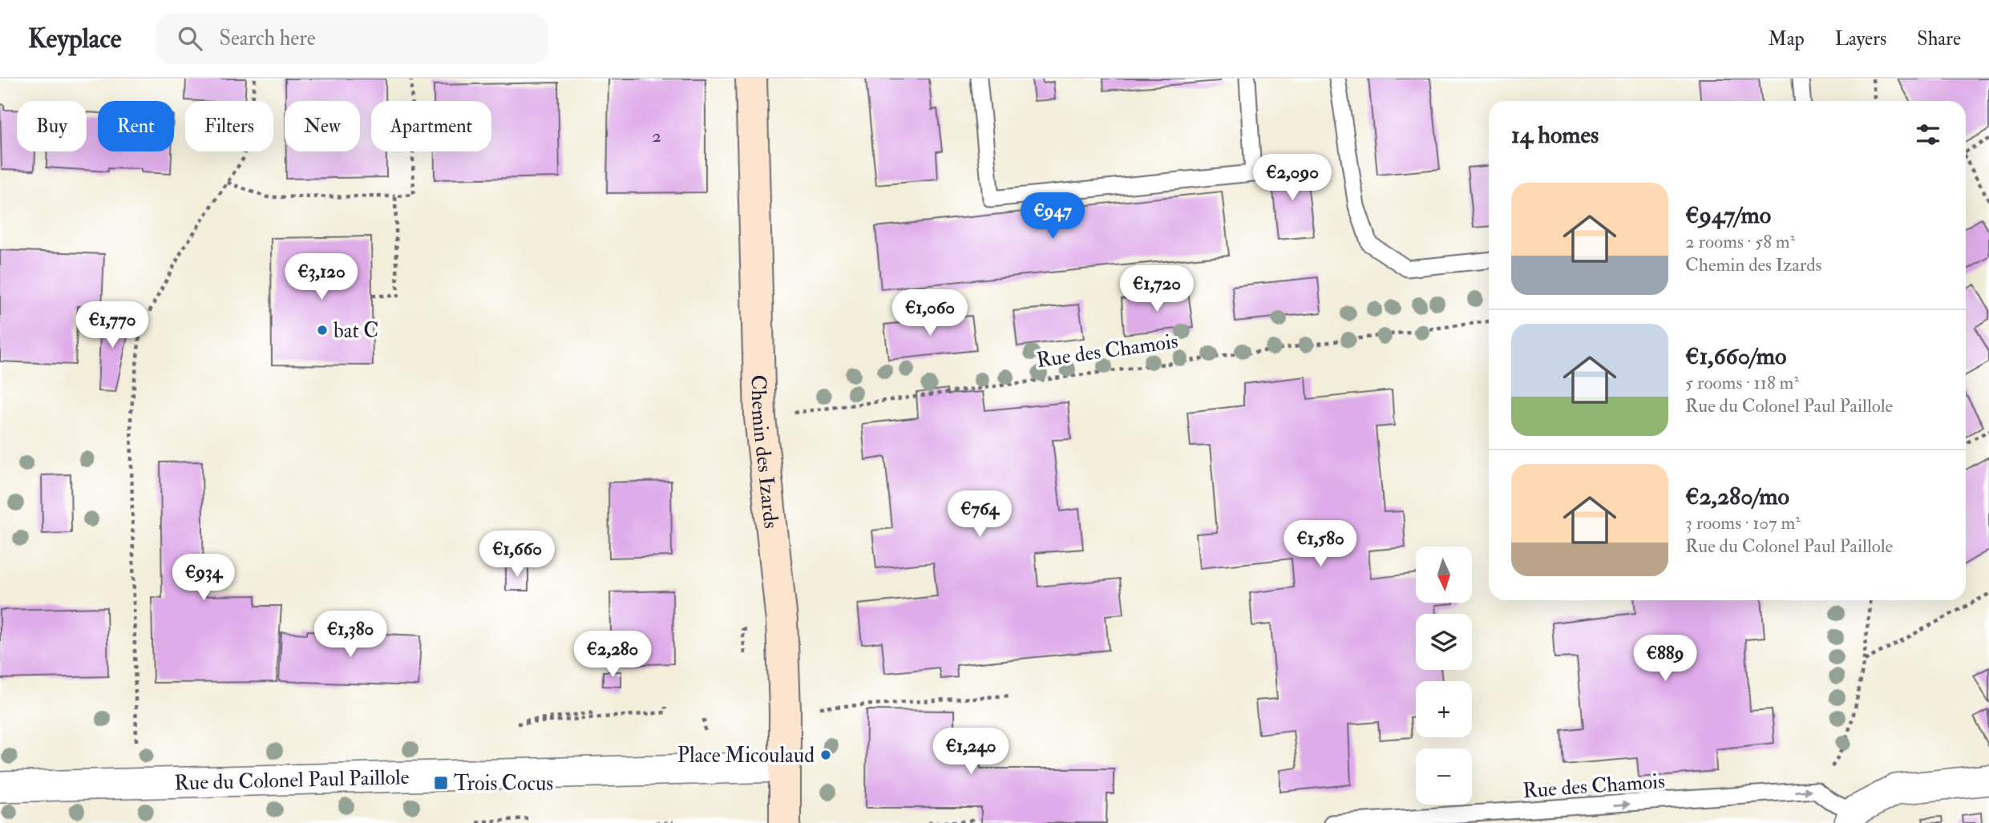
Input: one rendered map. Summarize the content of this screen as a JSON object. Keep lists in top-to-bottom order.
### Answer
{
  "streets": {
    "street": ["Chemin des Izards", "Rue du Colonel Paul Paillole"],
    "lane": ["Rue des Chamois"]
  },
  "crossings": [
    ["Rue des Chamois", "Chemin des Izards"],
    ["Chemin des Izards", "Rue du Colonel Paul Paillole"]
  ],
  "one_way": ["Rue des Chamois"],
  "places": {
    "other": ["bat C", "Place Micoulaud"],
    "transit": ["Trois Cocus"]
  },
  "house_numbers": ["2"],
  "north": "bottom",
  "page": {
    "header": "Keyplace",
    "search": "Search here",
    "nav": ["Map", "Layers", "Share"],
    "chip": [
      "Buy",
      "Rent",
      "Filters",
      "New",
      "Apartment"
    ],
    "heading": "14 homes",
    "price": [
      "€2,090",
      "€947",
      "€3,120",
      "€1,720",
      "€1,060",
      "€1,770",
      "€764",
      "€1,580",
      "€1,660",
      "€934",
      "€1,380",
      "€2,280",
      "€889",
      "€1,240"
    ],
    "list": [
      {
        "name": "€947/mo",
        "note": "2 rooms · 58 m² · Chemin des Izards"
      },
      {
        "name": "€1,660/mo",
        "note": "5 rooms · 118 m² · Rue du Colonel Paul Paillole"
      },
      {
        "name": "€2,280/mo",
        "note": "3 rooms · 107 m² · Rue du Colonel Paul Paillole"
      }
    ],
    "map_buttons": ["+", "−"]
  }
}
